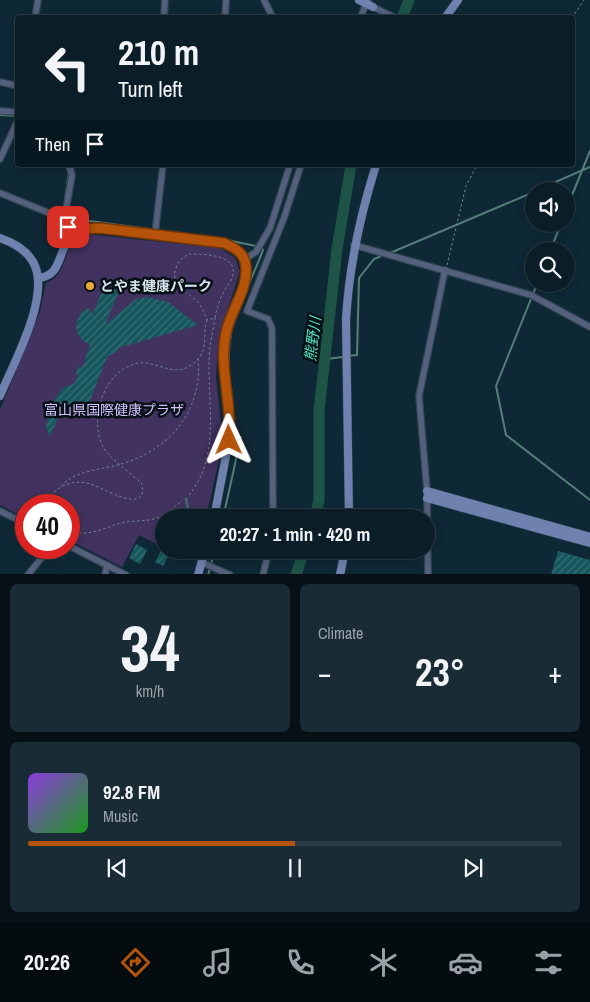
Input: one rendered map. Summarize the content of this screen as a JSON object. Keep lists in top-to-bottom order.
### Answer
{
  "water": ["熊野川"],
  "parks": ["富山県国際健康プラザ"],
  "places": ["とやま健康パーク"],
  "page": {
    "turn": ["210 m", "Turn left"],
    "then": "Then",
    "limit": "40",
    "trip": "20:27 · 1 min · 420 m",
    "tile": [
      ["34", "km/h"],
      "Climate"
    ],
    "heat": ["−", "23°", "+"],
    "song": ["92.8 FM", "Music"],
    "tabs": "20:26"
  }
}
